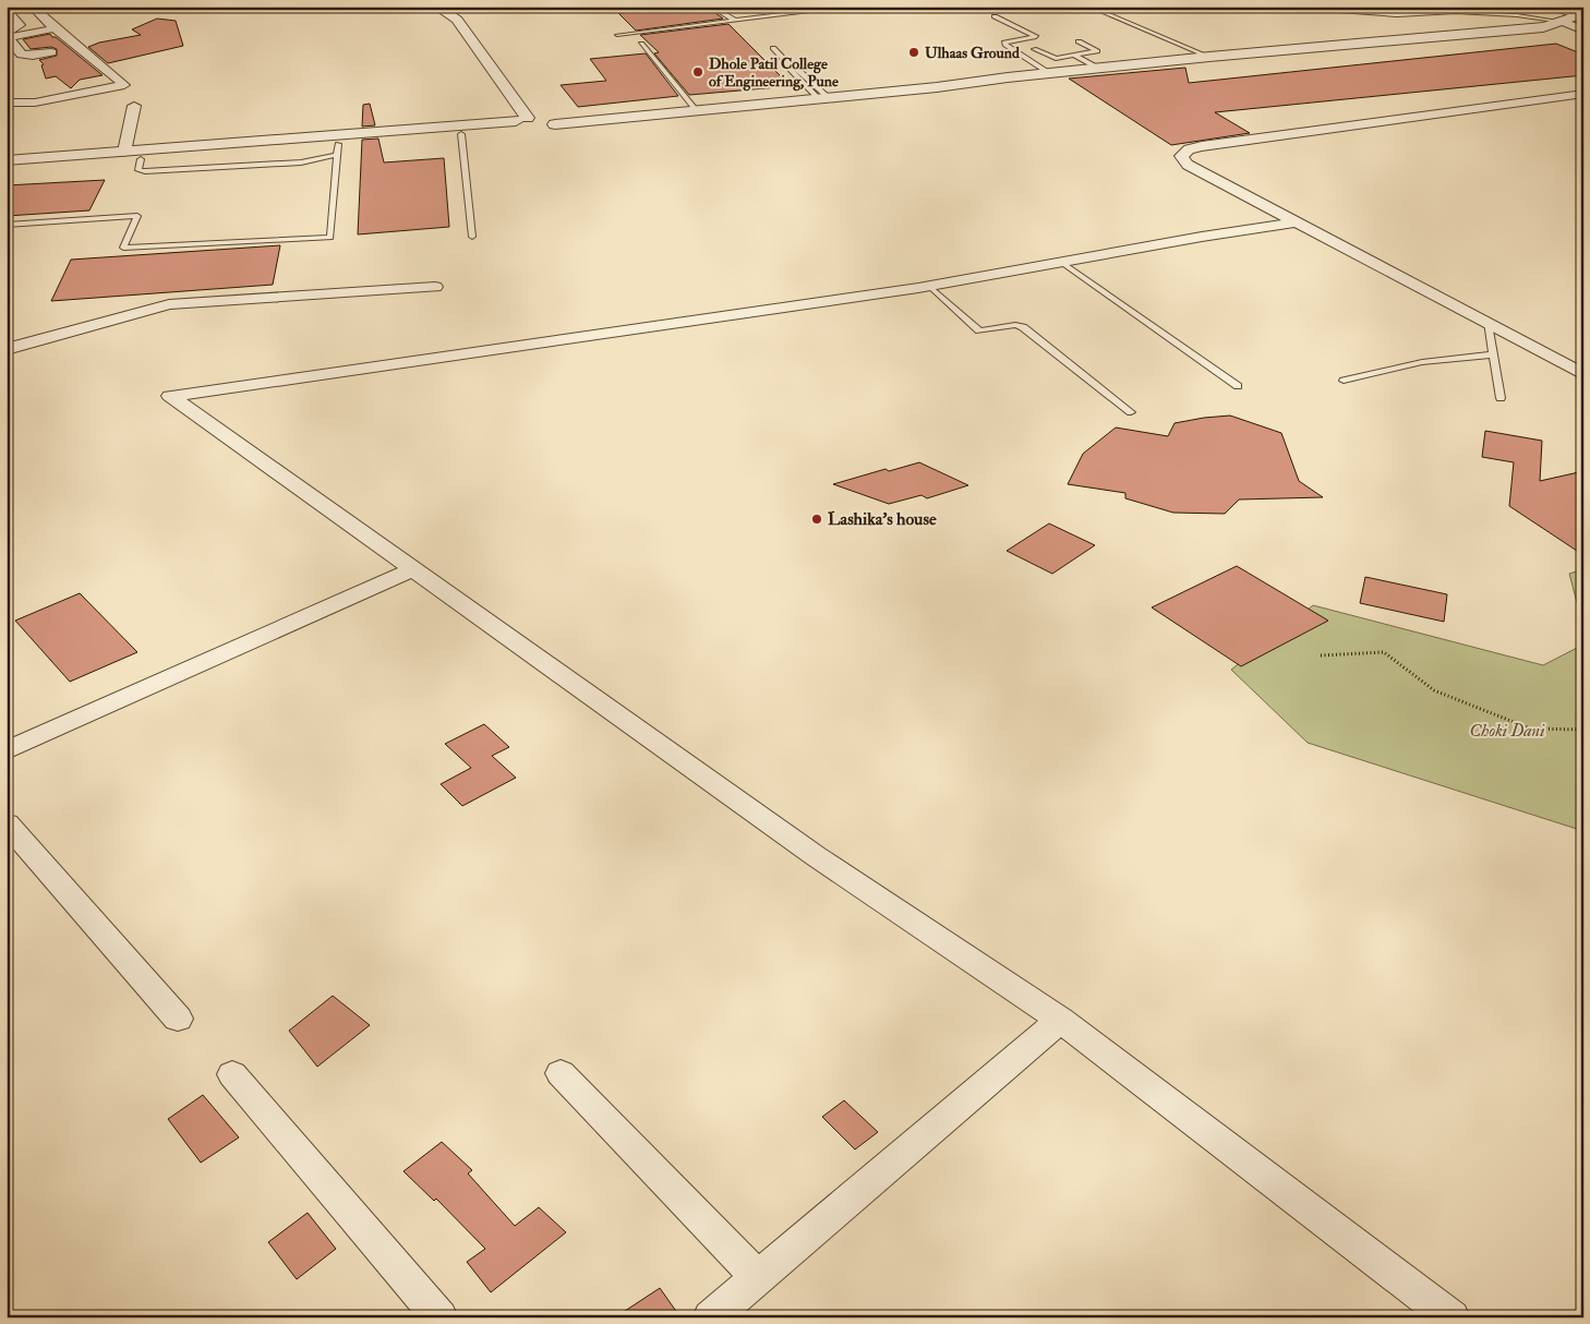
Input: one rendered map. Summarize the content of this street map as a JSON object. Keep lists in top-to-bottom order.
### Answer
{
  "parks": ["Choki Dani"],
  "places": ["Ulhaas Ground", "Dhole Patil College of Engineering, Pune", "Lashika's house"]
}
